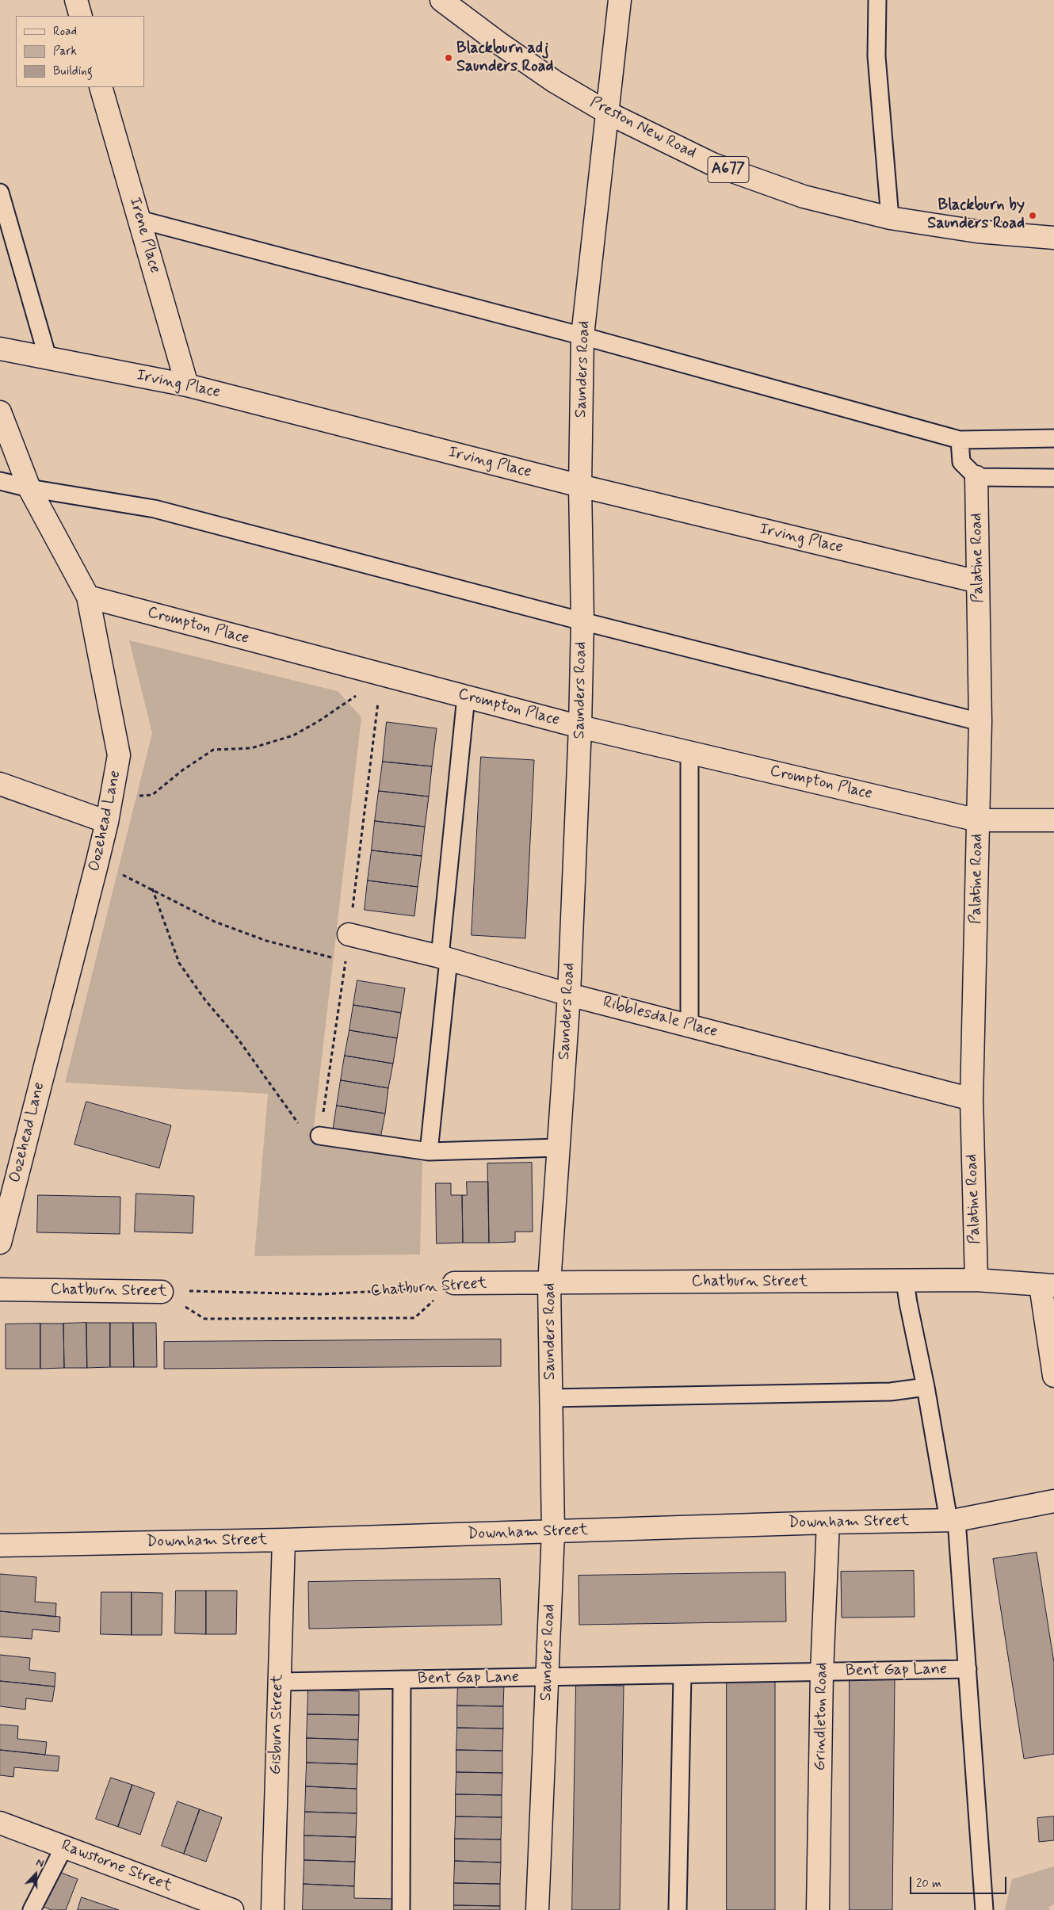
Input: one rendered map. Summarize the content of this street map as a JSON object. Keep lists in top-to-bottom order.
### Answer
{
  "streets": {
    "main road": [
      "Preston New Road",
      "A677",
      "Irene Place",
      "Saunders Road",
      "Irving Place",
      "Palatine Road",
      "Crompton Place",
      "Oozehead Lane",
      "Ribblesdale Place",
      "Chatburn Street",
      "Downham Street",
      "Grindleton Road",
      "Gisburn Street",
      "Rawstorne Street"
    ],
    "lane": ["Bent Gap Lane"]
  },
  "crossings": [
    ["Preston New Road", "Saunders Road"],
    ["Irene Place", "Irving Place"],
    ["Saunders Road", "Irving Place"],
    ["Saunders Road", "Crompton Place"],
    ["Saunders Road", "Ribblesdale Place"],
    ["Saunders Road", "Chatburn Street"],
    ["Saunders Road", "Downham Street"],
    ["Saunders Road", "Bent Gap Lane"],
    ["Irving Place", "Palatine Road"],
    ["Palatine Road", "Crompton Place"],
    ["Palatine Road", "Ribblesdale Place"],
    ["Palatine Road", "Chatburn Street"],
    ["Crompton Place", "Oozehead Lane"],
    ["Chatburn Street", "Bent Gap Lane"],
    ["Downham Street", "Bent Gap Lane"],
    ["Downham Street", "Grindleton Road"],
    ["Downham Street", "Gisburn Street"],
    ["Bent Gap Lane", "Grindleton Road"],
    ["Bent Gap Lane", "Gisburn Street"]
  ],
  "places": ["Blackburn adj Saunders Road", "Blackburn by Saunders Road"],
  "legend": ["Road", "Park", "Building"],
  "scale_bar": "20 m",
  "north": "top"
}
